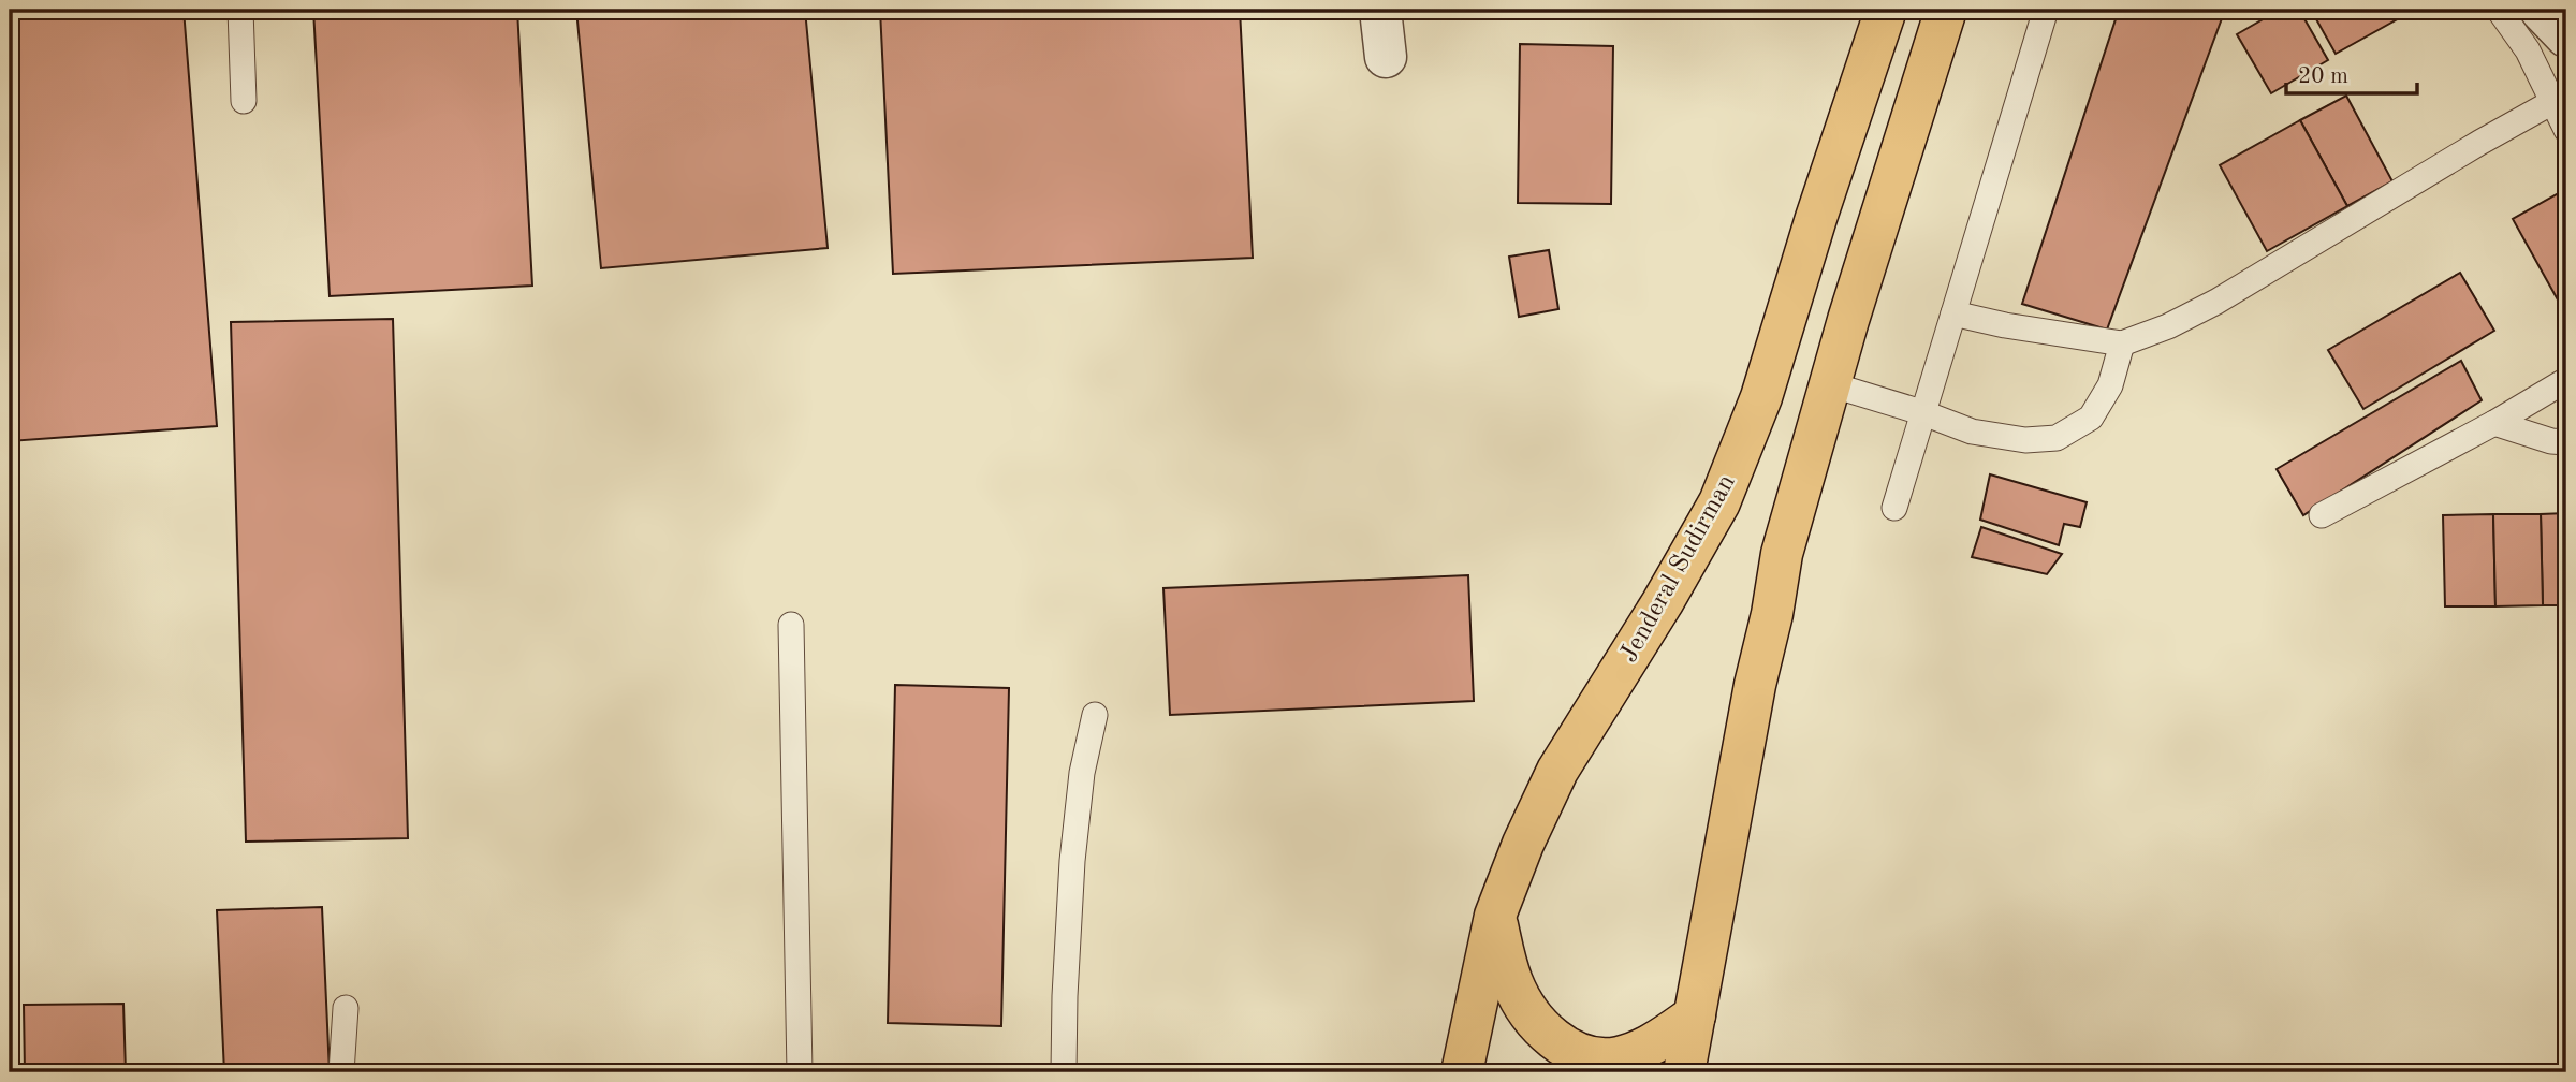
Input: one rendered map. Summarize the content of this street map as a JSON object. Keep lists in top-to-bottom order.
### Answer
{
  "streets": {
    "highway": ["Jenderal Sudirman"]
  },
  "scale_bar": "20 m"
}
